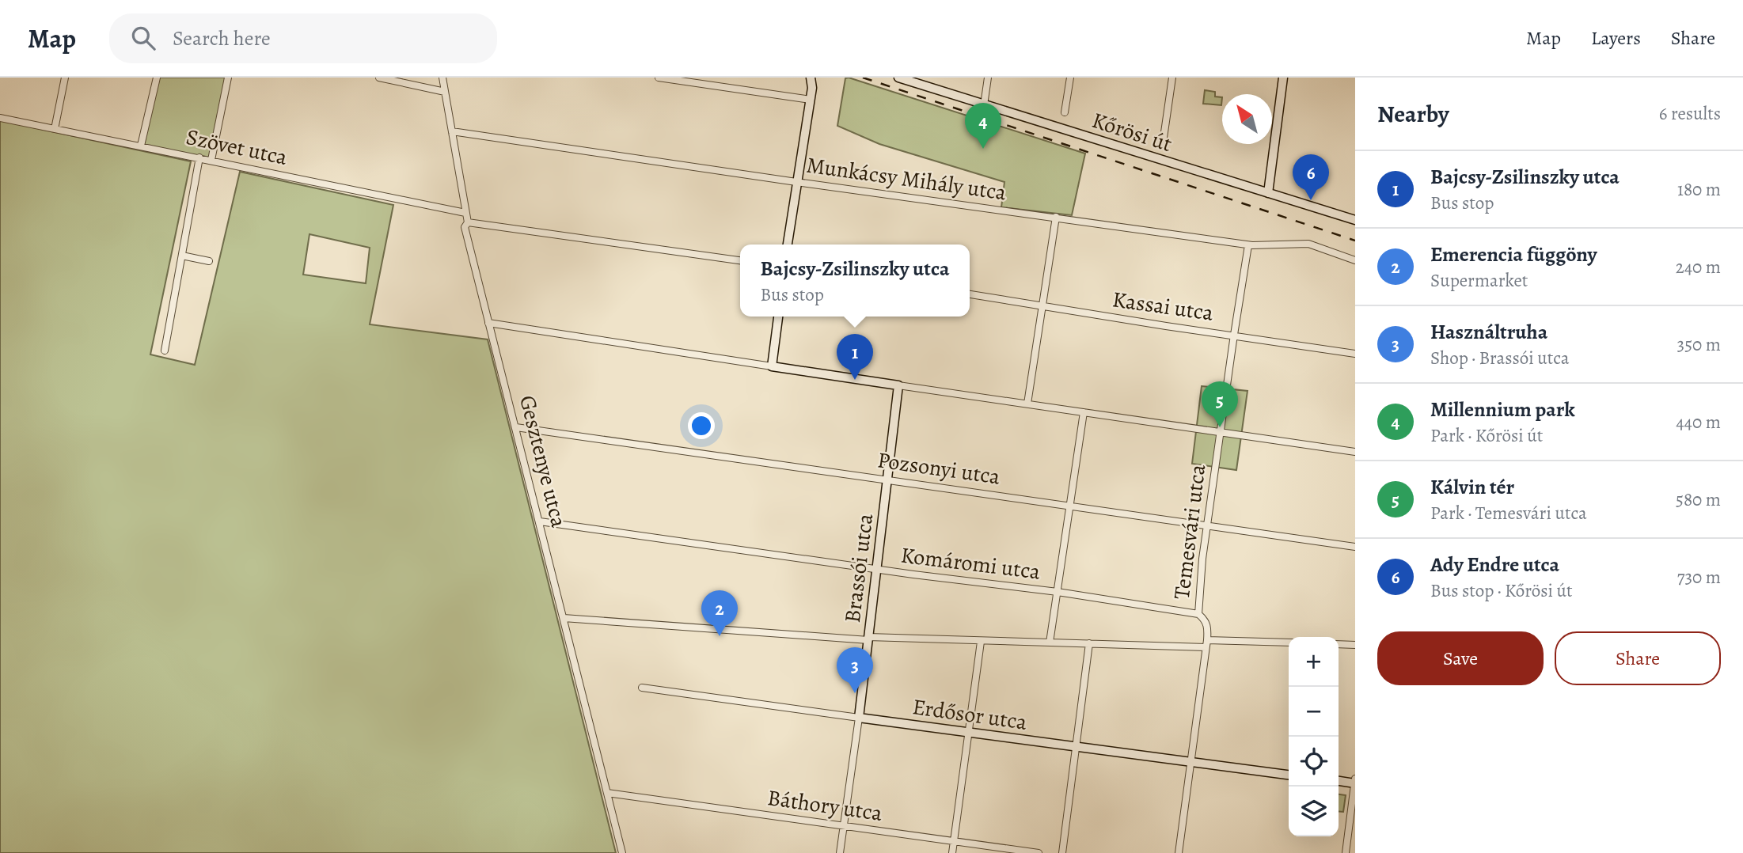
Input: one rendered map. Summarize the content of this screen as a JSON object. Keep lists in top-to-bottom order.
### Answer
{
  "streets": {
    "street": [
      "Kőrösi út",
      "Szövet utca",
      "Munkácsy Mihály utca",
      "Kassai utca",
      "Gesztenye utca",
      "Pozsonyi utca",
      "Temesvári utca",
      "Komáromi utca",
      "Brassói utca",
      "Erdősor utca",
      "Báthory utca"
    ]
  },
  "crossings": [
    ["Szövet utca", "Gesztenye utca"],
    ["Munkácsy Mihály utca", "Gesztenye utca"],
    ["Munkácsy Mihály utca", "Temesvári utca"],
    ["Kassai utca", "Temesvári utca"],
    ["Gesztenye utca", "Pozsonyi utca"],
    ["Gesztenye utca", "Komáromi utca"],
    ["Gesztenye utca", "Báthory utca"],
    ["Pozsonyi utca", "Temesvári utca"],
    ["Pozsonyi utca", "Brassói utca"],
    ["Temesvári utca", "Komáromi utca"],
    ["Temesvári utca", "Erdősor utca"],
    ["Komáromi utca", "Brassói utca"],
    ["Brassói utca", "Erdősor utca"],
    ["Brassói utca", "Báthory utca"]
  ],
  "north": "top left",
  "page": {
    "header": "Map",
    "search": "Search here",
    "nav": ["Map", "Layers", "Share"],
    "heading": ["Nearby", "6 results"],
    "pins": [
      "4",
      "6",
      "1",
      "5",
      "2",
      "3"
    ],
    "list": [
      {
        "mark": "1",
        "name": "Bajcsy-Zsilinszky utca",
        "note": "Bus stop",
        "value": "180 m"
      },
      {
        "mark": "2",
        "name": "Emerencia függöny",
        "note": "Supermarket",
        "value": "240 m"
      },
      {
        "mark": "3",
        "name": "Használtruha",
        "note": "Shop · Brassói utca",
        "value": "350 m"
      },
      {
        "mark": "4",
        "name": "Millennium park",
        "note": "Park · Kőrösi út",
        "value": "440 m"
      },
      {
        "mark": "5",
        "name": "Kálvin tér",
        "note": "Park · Temesvári utca",
        "value": "580 m"
      },
      {
        "mark": "6",
        "name": "Ady Endre utca",
        "note": "Bus stop · Kőrösi út",
        "value": "730 m"
      }
    ],
    "popup": ["Bajcsy-Zsilinszky utca", "Bus stop"],
    "buttons": ["Save", "Share"],
    "map_buttons": ["+", "−"]
  }
}
